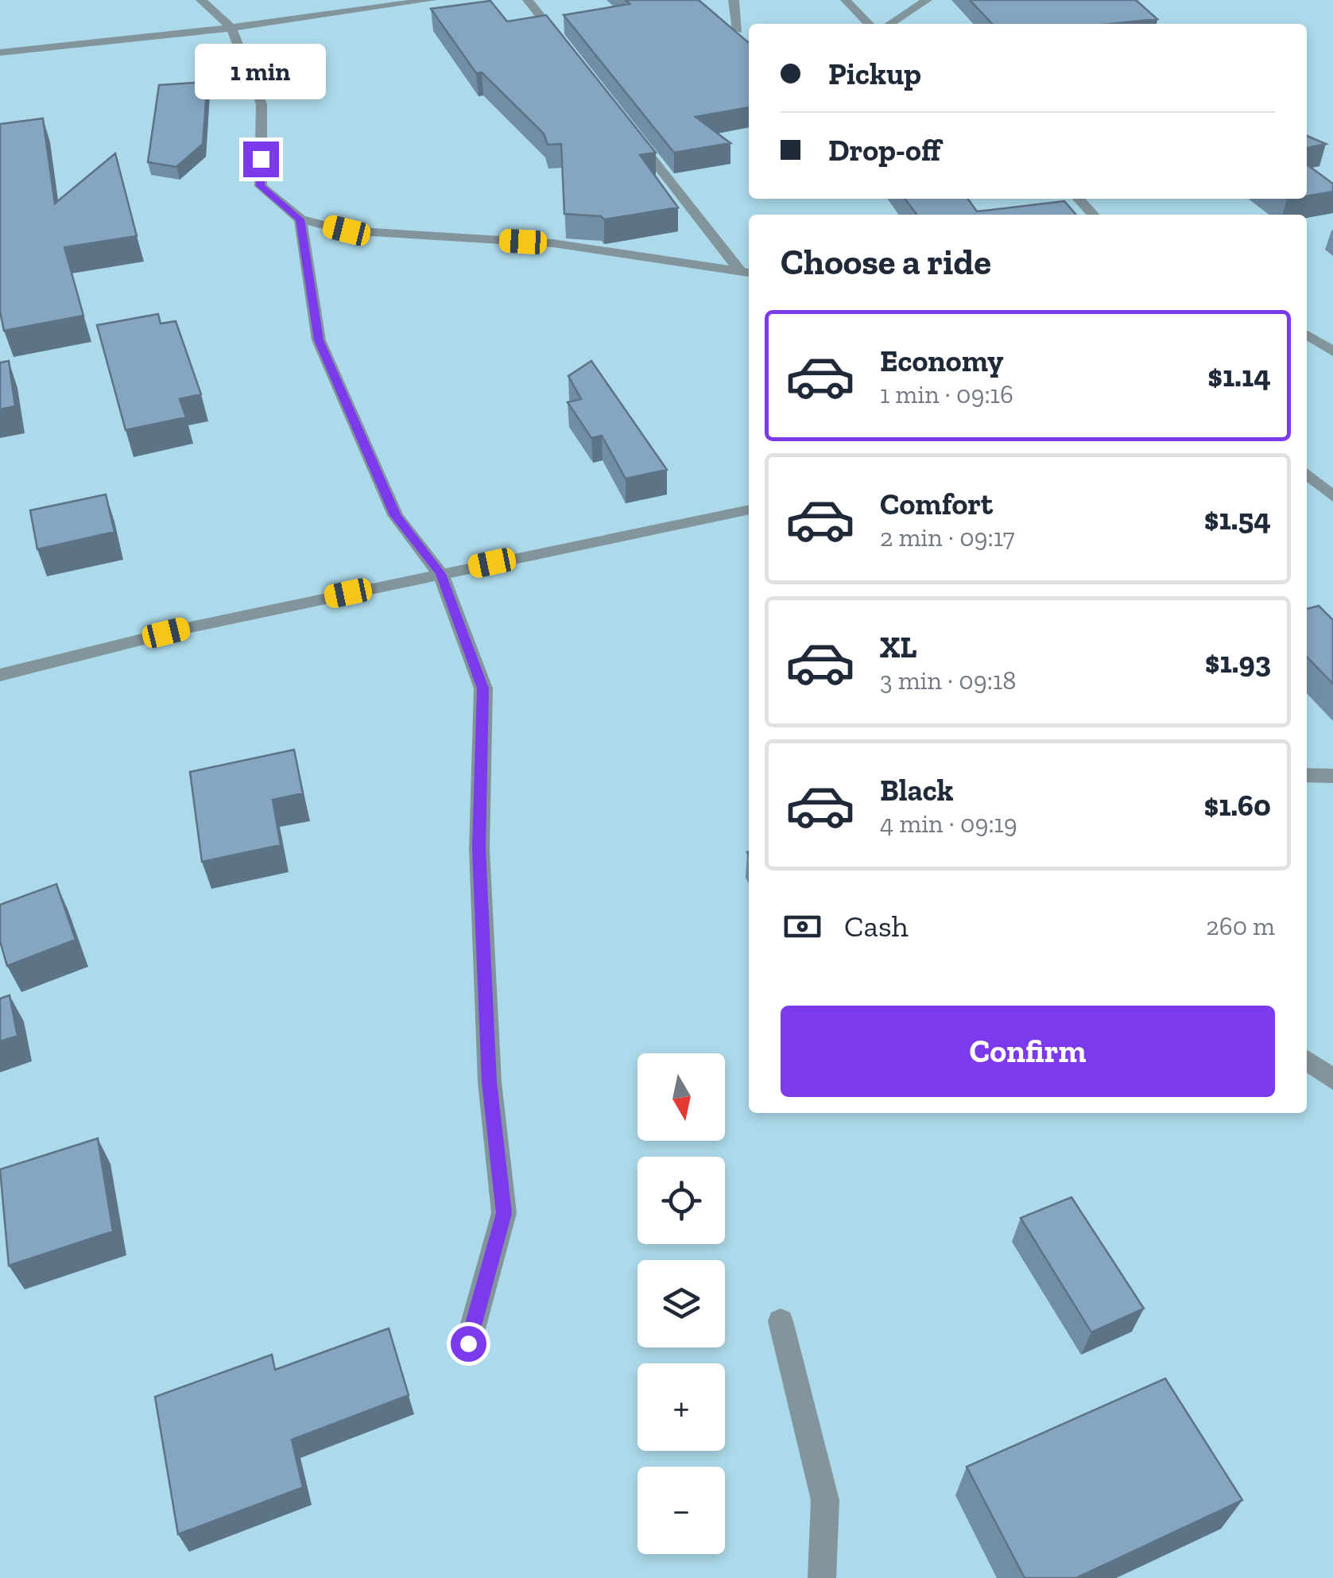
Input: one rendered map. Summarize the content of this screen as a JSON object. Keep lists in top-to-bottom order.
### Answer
{
  "north": "bottom",
  "page": {
    "banner": ["Pickup", "Drop-off"],
    "bubble": "1 min",
    "heading": "Choose a ride",
    "list": [
      {
        "name": "Economy",
        "note": "1 min · 09:16",
        "value": "$1.14"
      },
      {
        "name": "Comfort",
        "note": "2 min · 09:17",
        "value": "$1.54"
      },
      {
        "name": "XL",
        "note": "3 min · 09:18",
        "value": "$1.93"
      },
      {
        "name": "Black",
        "note": "4 min · 09:19",
        "value": "$1.60"
      }
    ],
    "pay": ["Cash", "260 m"],
    "buttons": "Confirm",
    "map_buttons": ["+", "−"]
  }
}
